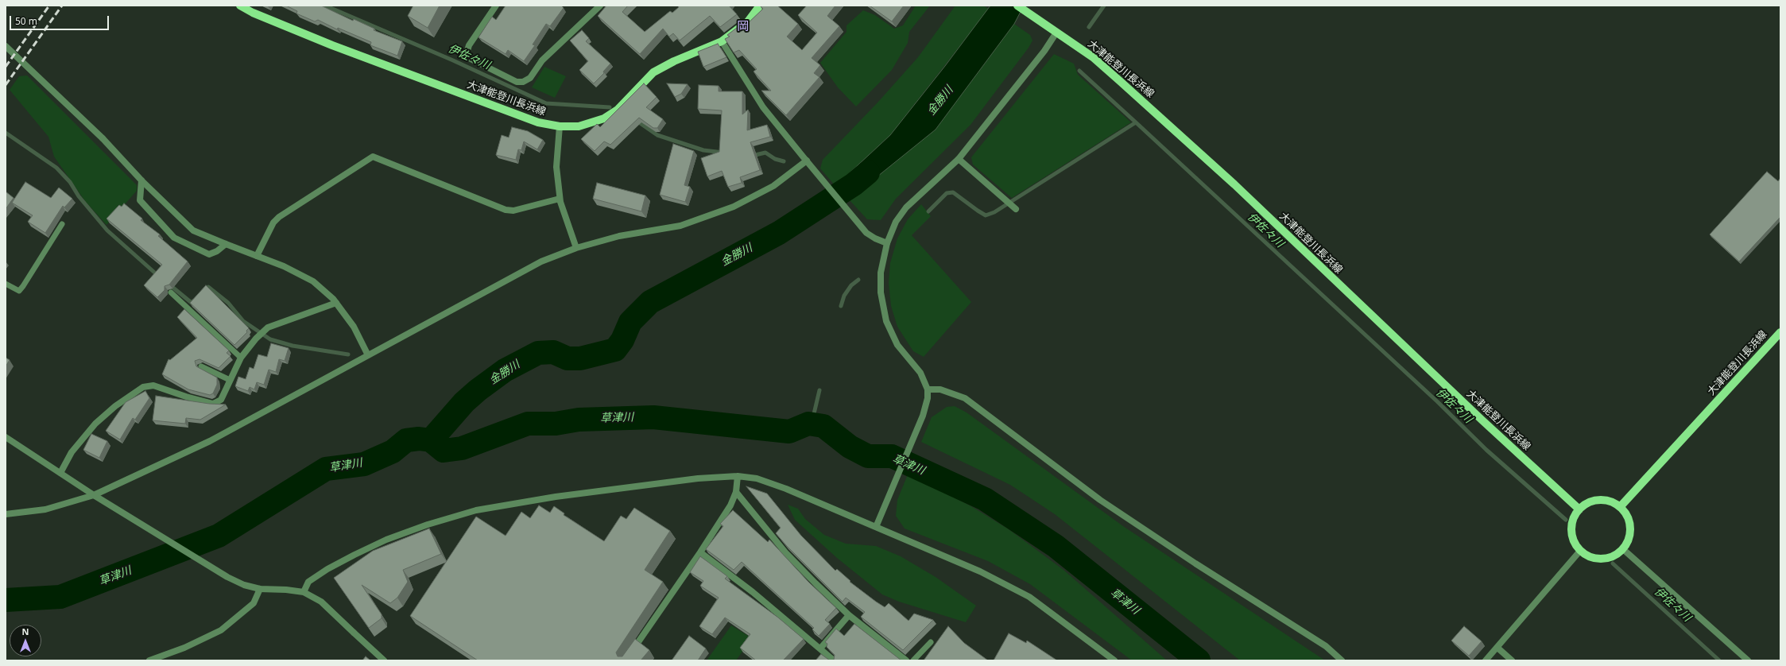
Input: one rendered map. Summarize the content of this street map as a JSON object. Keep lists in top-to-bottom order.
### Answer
{
  "streets": {
    "main road": ["大津能登川長浜線"]
  },
  "districts": ["岡"],
  "water": ["伊佐々川", "金勝川", "草津川"],
  "scale_bar": "50 m",
  "north": "top"
}
